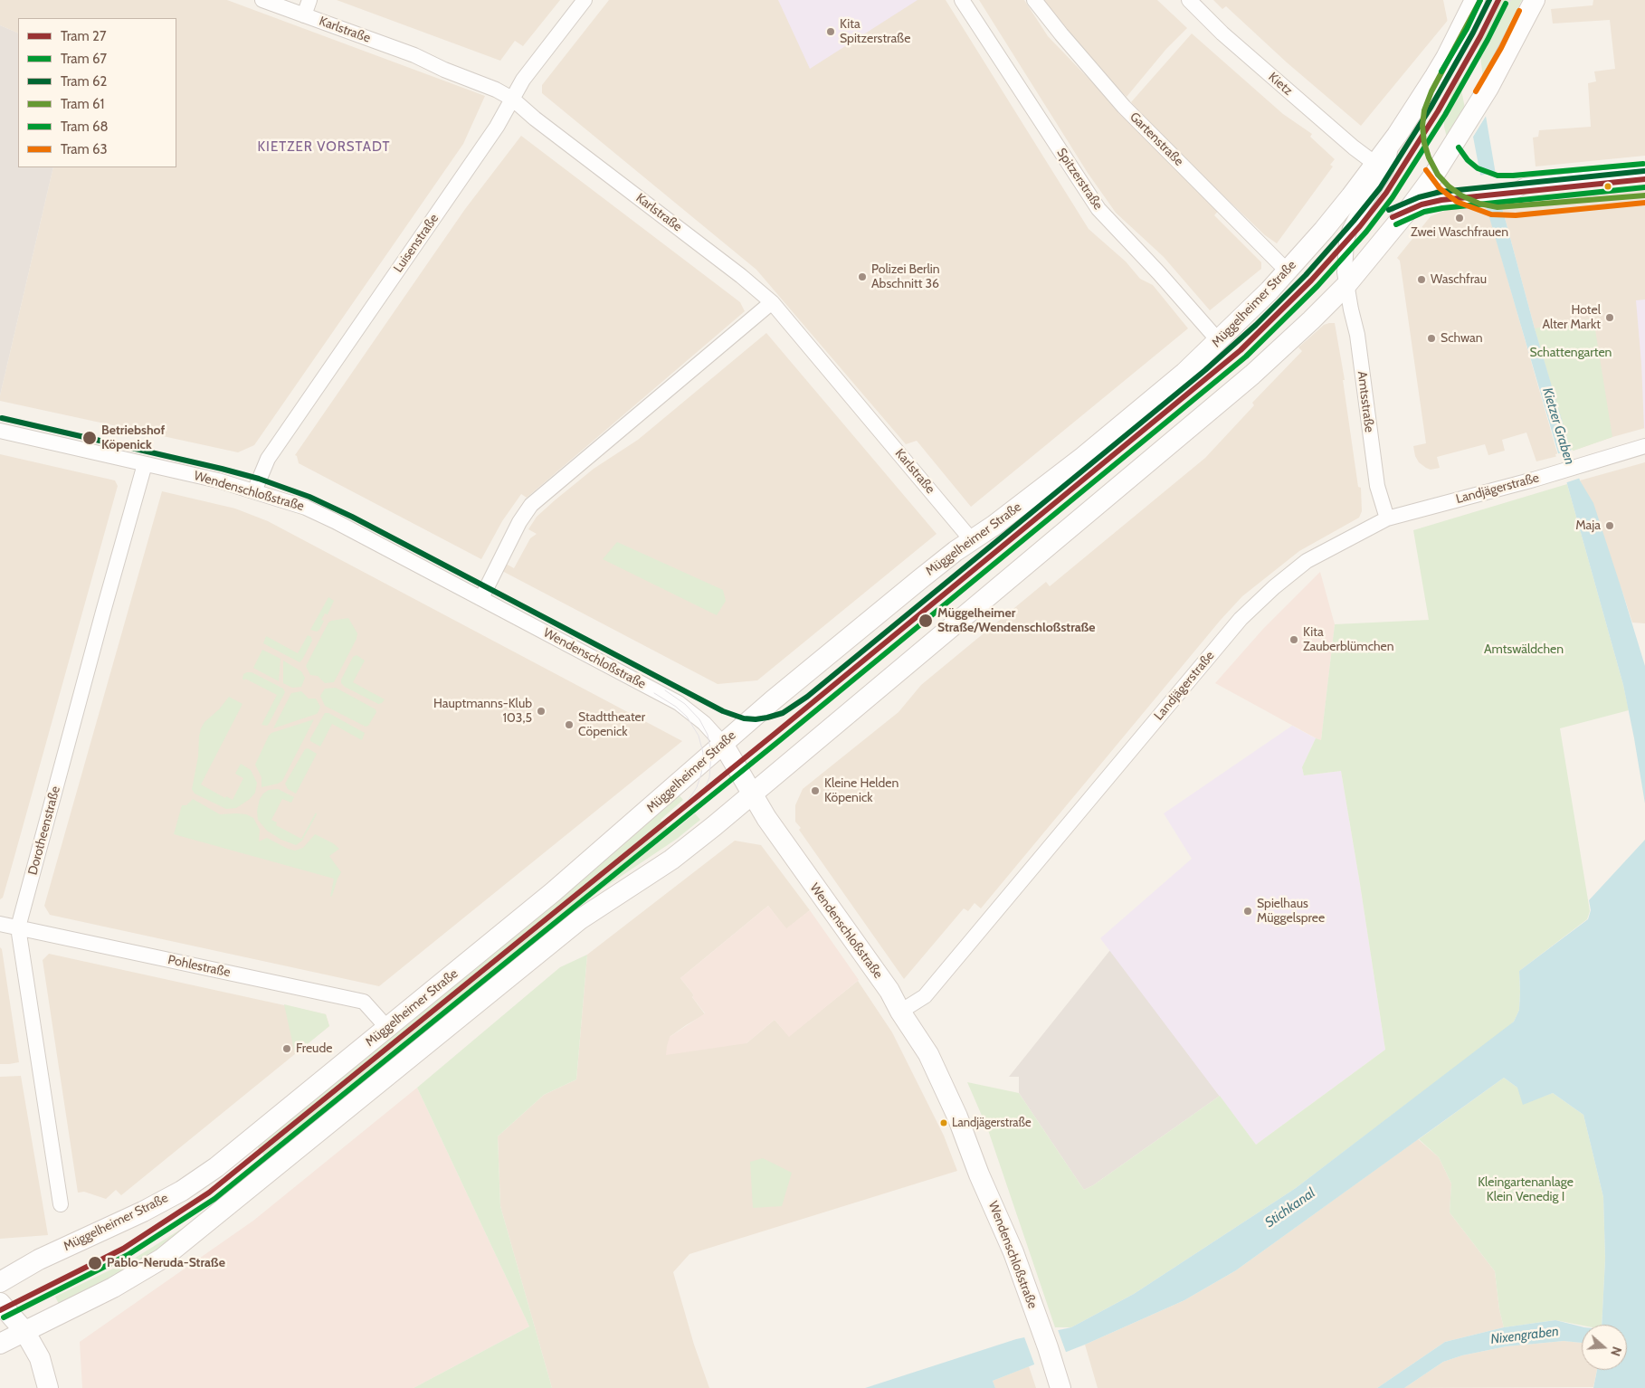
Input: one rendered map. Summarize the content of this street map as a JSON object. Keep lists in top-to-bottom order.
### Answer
{
  "streets": {
    "main road": ["Müggelheimer Straße", "Wendenschloßstraße"],
    "street": [
      "Karlstraße",
      "Kietz",
      "Gartenstraße",
      "Spitzerstraße",
      "Luisenstraße",
      "Amtsstraße",
      "Landjägerstraße",
      "Dorotheenstraße",
      "Pohlestraße"
    ]
  },
  "crossings": [
    ["Karlstraße", "Luisenstraße"],
    ["Karlstraße", "Müggelheimer Straße"],
    ["Kietz", "Müggelheimer Straße"],
    ["Gartenstraße", "Müggelheimer Straße"],
    ["Spitzerstraße", "Müggelheimer Straße"],
    ["Luisenstraße", "Wendenschloßstraße"],
    ["Müggelheimer Straße", "Amtsstraße"],
    ["Müggelheimer Straße", "Wendenschloßstraße"],
    ["Müggelheimer Straße", "Pohlestraße"],
    ["Amtsstraße", "Landjägerstraße"],
    ["Landjägerstraße", "Wendenschloßstraße"],
    ["Wendenschloßstraße", "Dorotheenstraße"],
    ["Dorotheenstraße", "Pohlestraße"]
  ],
  "districts": ["KIETZER VORSTADT"],
  "water": ["Kietzer Graben", "Stichkanal", "Nixengraben"],
  "parks": ["Schattengarten", "Amtswäldchen", "Kleingartenanlage Klein Venedig I"],
  "places": [
    "Kita Spitzerstraße",
    "Zwei Waschfrauen",
    "Polizei Berlin Abschnitt 36",
    "Waschfrau",
    "Hotel Alter Markt",
    "Schwan",
    "Betriebshof Köpenick",
    "Maja",
    "Müggelheimer Straße/Wendenschloßstraße",
    "Kita Zauberblümchen",
    "Hauptmanns-Klub 103,5",
    "Stadttheater Cöpenick",
    "Kleine Helden Köpenick",
    "Spielhaus Müggelspree",
    "Freude",
    "Landjägerstraße",
    "Pablo-Neruda-Straße"
  ],
  "lines": [
    "tram line 27",
    "tram line 62",
    "tram line 61",
    "tram line 68",
    "tram line 67",
    "tram line 63"
  ],
  "legend": [
    "Tram 27",
    "Tram 67",
    "Tram 62",
    "Tram 61",
    "Tram 68",
    "Tram 63"
  ],
  "north": "right"
}
